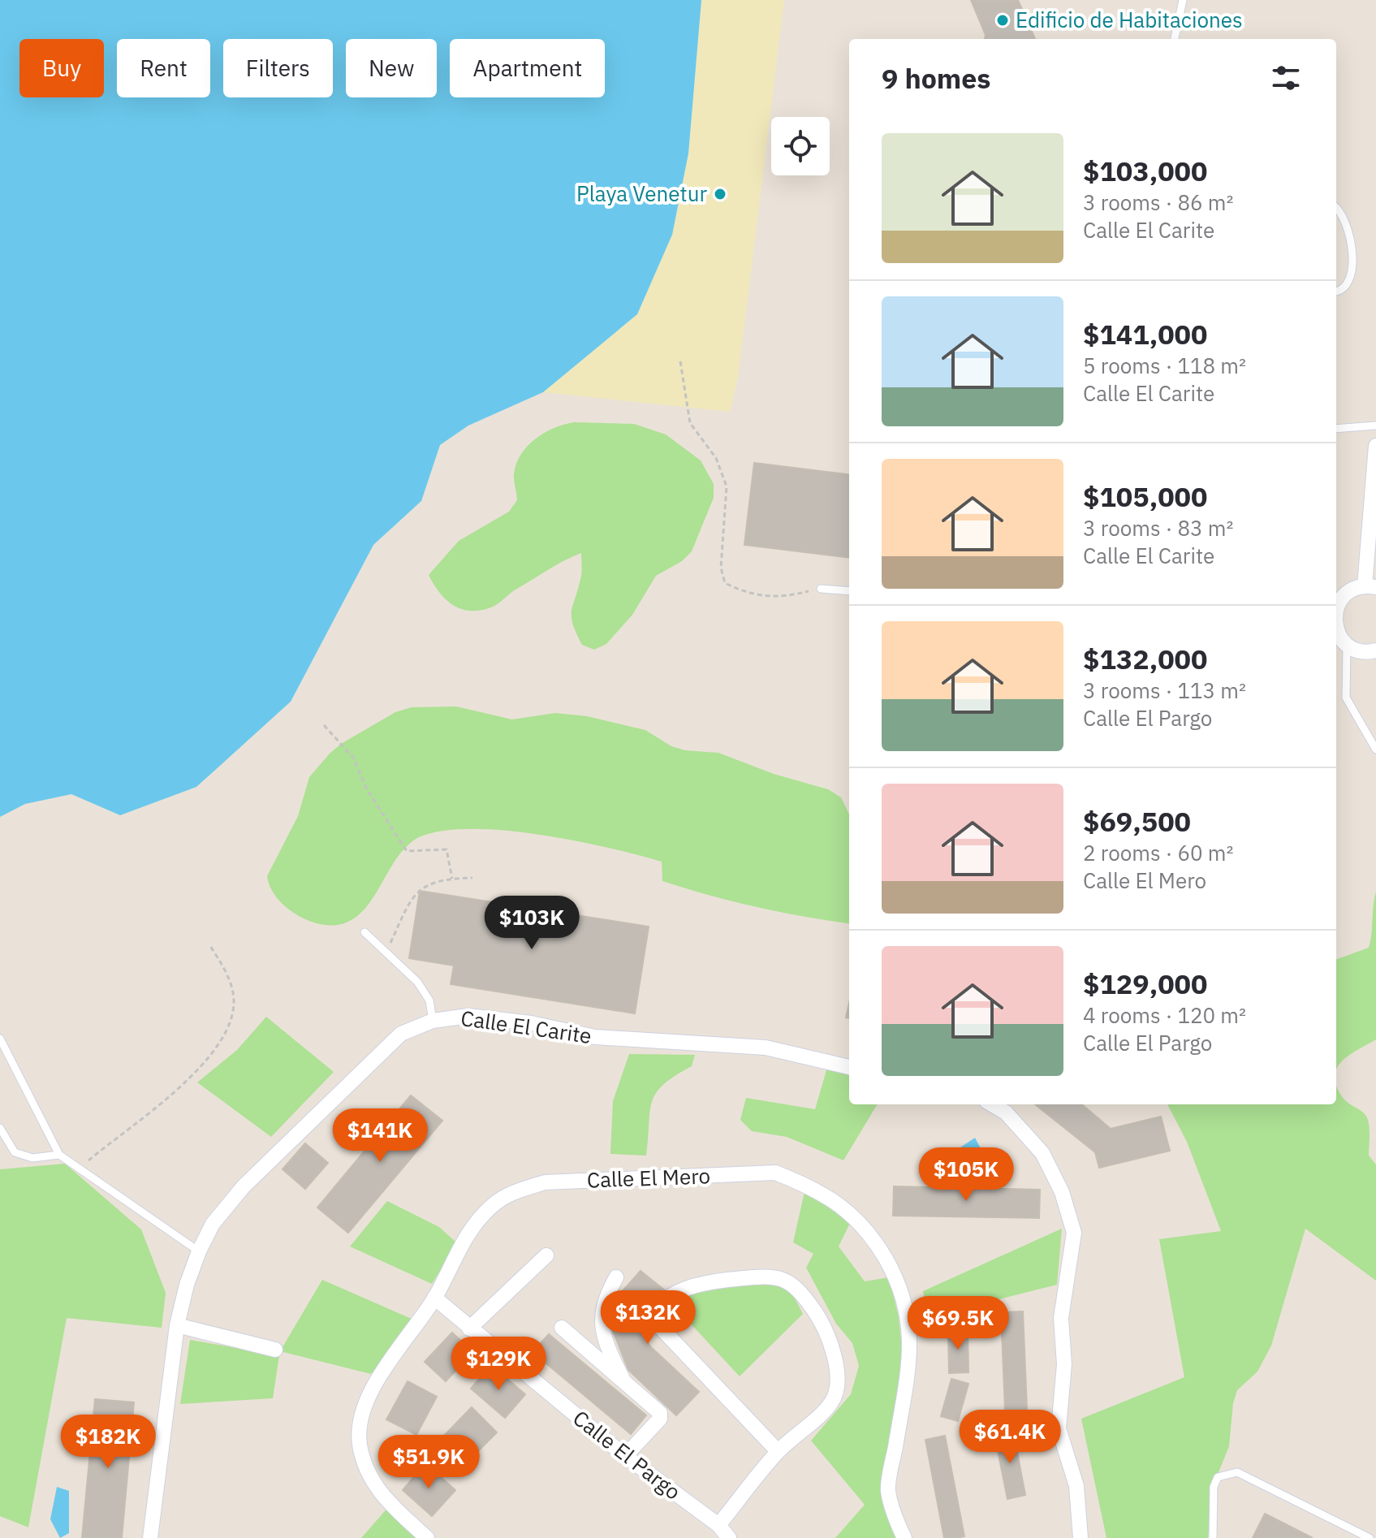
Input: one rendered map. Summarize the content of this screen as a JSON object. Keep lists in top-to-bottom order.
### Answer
{
  "streets": {
    "street": ["Calle El Carite", "Calle El Mero", "Calle El Pargo"]
  },
  "crossings": [
    ["Calle El Mero", "Calle El Pargo"]
  ],
  "places": ["Edificio de Habitaciones", "Playa Venetur"],
  "page": {
    "chip": [
      "Buy",
      "Rent",
      "Filters",
      "New",
      "Apartment"
    ],
    "heading": "9 homes",
    "list": [
      {
        "name": "$103,000",
        "note": "3 rooms · 86 m² · Calle El Carite"
      },
      {
        "name": "$141,000",
        "note": "5 rooms · 118 m² · Calle El Carite"
      },
      {
        "name": "$105,000",
        "note": "3 rooms · 83 m² · Calle El Carite"
      },
      {
        "name": "$132,000",
        "note": "3 rooms · 113 m² · Calle El Pargo"
      },
      {
        "name": "$69,500",
        "note": "2 rooms · 60 m² · Calle El Mero"
      },
      {
        "name": "$129,000",
        "note": "4 rooms · 120 m² · Calle El Pargo"
      }
    ],
    "price": [
      "$103K",
      "$141K",
      "$105K",
      "$132K",
      "$69.5K",
      "$129K",
      "$61.4K",
      "$182K",
      "$51.9K"
    ]
  }
}
